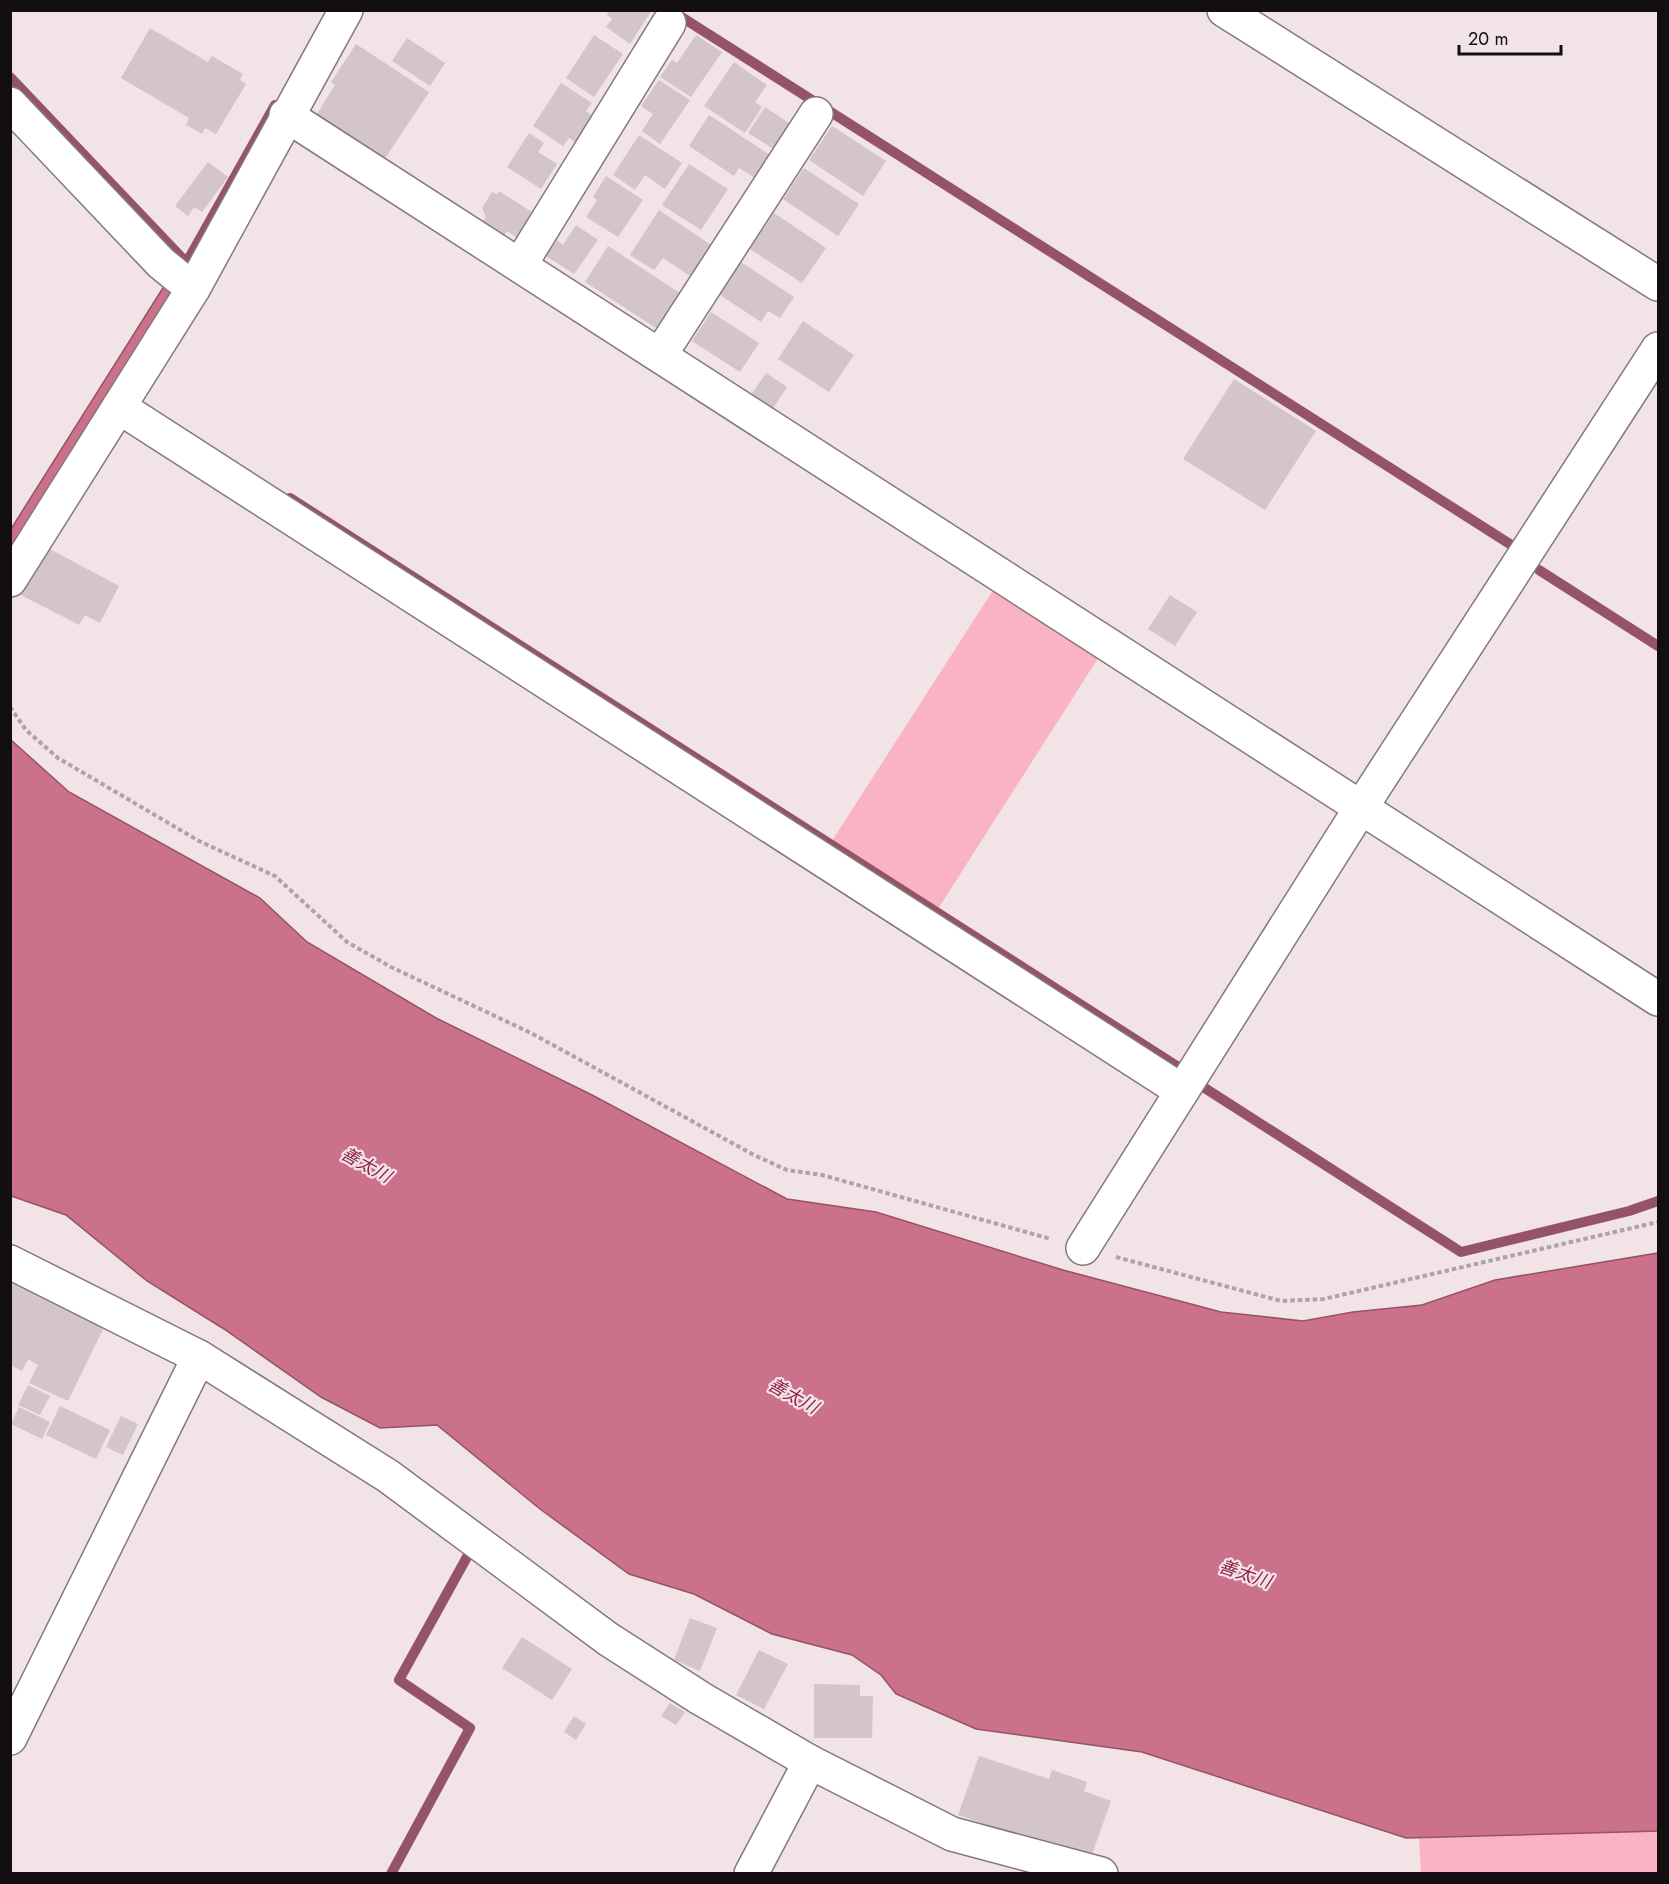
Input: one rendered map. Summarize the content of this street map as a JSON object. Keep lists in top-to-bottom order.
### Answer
{
  "water": ["善太川"],
  "scale_bar": "20 m"
}
